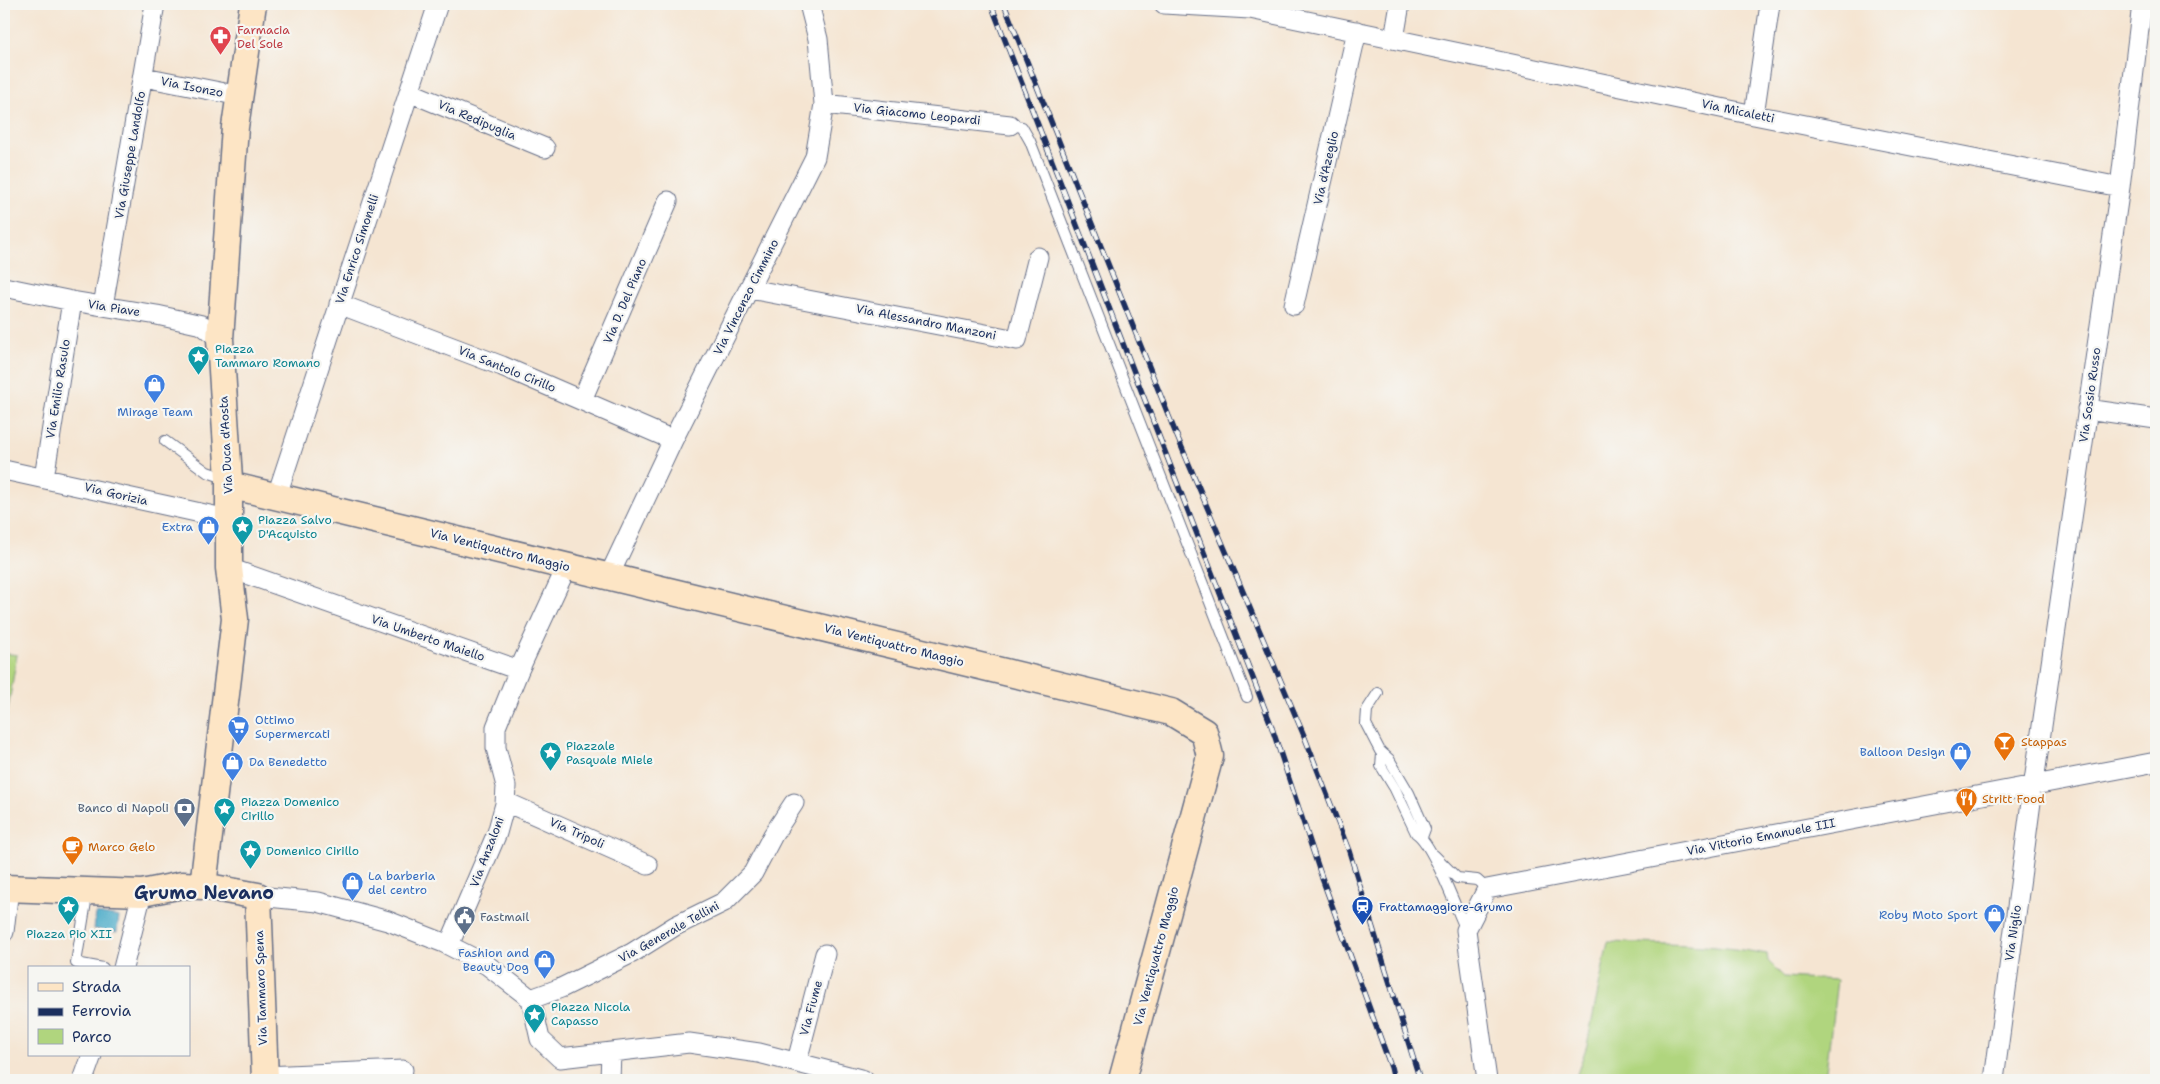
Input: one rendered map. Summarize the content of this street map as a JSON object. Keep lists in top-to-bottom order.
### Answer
{
  "streets": {
    "street": [
      "Via Isonzo",
      "Via Micaletti",
      "Via Giacomo Leopardi",
      "Via Redipuglia",
      "Via Giuseppe Landolfo",
      "Via d'Azeglio",
      "Via Enrico Simonelli",
      "Via Vincenzo Cimmino",
      "Via D. Del Piano",
      "Via Piave",
      "Via Alessandro Manzoni",
      "Via Santolo Cirillo",
      "Via Emilio Rasulo",
      "Via Sossio Russo",
      "Via Duca d'Aosta",
      "Via Gorizia",
      "Via Ventiquattro Maggio",
      "Via Umberto Maiello",
      "Via Tripoli",
      "Via Vittorio Emanuele III",
      "Via Anzaloni",
      "Via Generale Tellini",
      "Via Niglio",
      "Via Tammaro Spena",
      "Via Fiume"
    ]
  },
  "crossings": [
    ["Via Isonzo", "Via Giuseppe Landolfo"],
    ["Via Isonzo", "Via Duca d'Aosta"],
    ["Via Micaletti", "Via d'Azeglio"],
    ["Via Micaletti", "Via Sossio Russo"],
    ["Via Giacomo Leopardi", "Via Vincenzo Cimmino"],
    ["Via Redipuglia", "Via Enrico Simonelli"],
    ["Via Giuseppe Landolfo", "Via Piave"],
    ["Via Enrico Simonelli", "Via Santolo Cirillo"],
    ["Via Enrico Simonelli", "Via Ventiquattro Maggio"],
    ["Via Vincenzo Cimmino", "Via Alessandro Manzoni"],
    ["Via Vincenzo Cimmino", "Via Santolo Cirillo"],
    ["Via Vincenzo Cimmino", "Via Ventiquattro Maggio"],
    ["Via D. Del Piano", "Via Santolo Cirillo"],
    ["Via Piave", "Via Emilio Rasulo"],
    ["Via Piave", "Via Duca d'Aosta"],
    ["Via Emilio Rasulo", "Via Gorizia"],
    ["Via Sossio Russo", "Via Vittorio Emanuele III"],
    ["Via Sossio Russo", "Via Niglio"],
    ["Via Duca d'Aosta", "Via Gorizia"],
    ["Via Duca d'Aosta", "Via Ventiquattro Maggio"],
    ["Via Duca d'Aosta", "Via Umberto Maiello"],
    ["Via Umberto Maiello", "Via Anzaloni"],
    ["Via Tripoli", "Via Anzaloni"],
    ["Via Vittorio Emanuele III", "Via Niglio"]
  ],
  "districts": ["Grumo Nevano"],
  "places": {
    "pharmacy": ["Farmacia Del Sole"],
    "place": [
      "Piazza Tammaro Romano",
      "Piazza Salvo D'Acquisto",
      "Piazzale Pasquale Miele",
      "Piazza Domenico Cirillo",
      "Domenico Cirillo",
      "Piazza Pio XII",
      "Piazza Nicola Capasso"
    ],
    "shop": [
      "Mirage Team",
      "Extra",
      "Balloon Design",
      "Da Benedetto",
      "La barberia del centro",
      "Roby Moto Sport",
      "Fashion and Beauty Dog"
    ],
    "supermarket": ["Ottimo Supermercati"],
    "bar": ["Stappas"],
    "restaurant": ["Stritt Food"],
    "bank": ["Banco di Napoli"],
    "cafe": ["Marco Gelo"],
    "station": ["Frattamaggiore-Grumo"],
    "public building": ["Fastmail"]
  },
  "legend": ["Strada", "Ferrovia", "Parco"]
}
